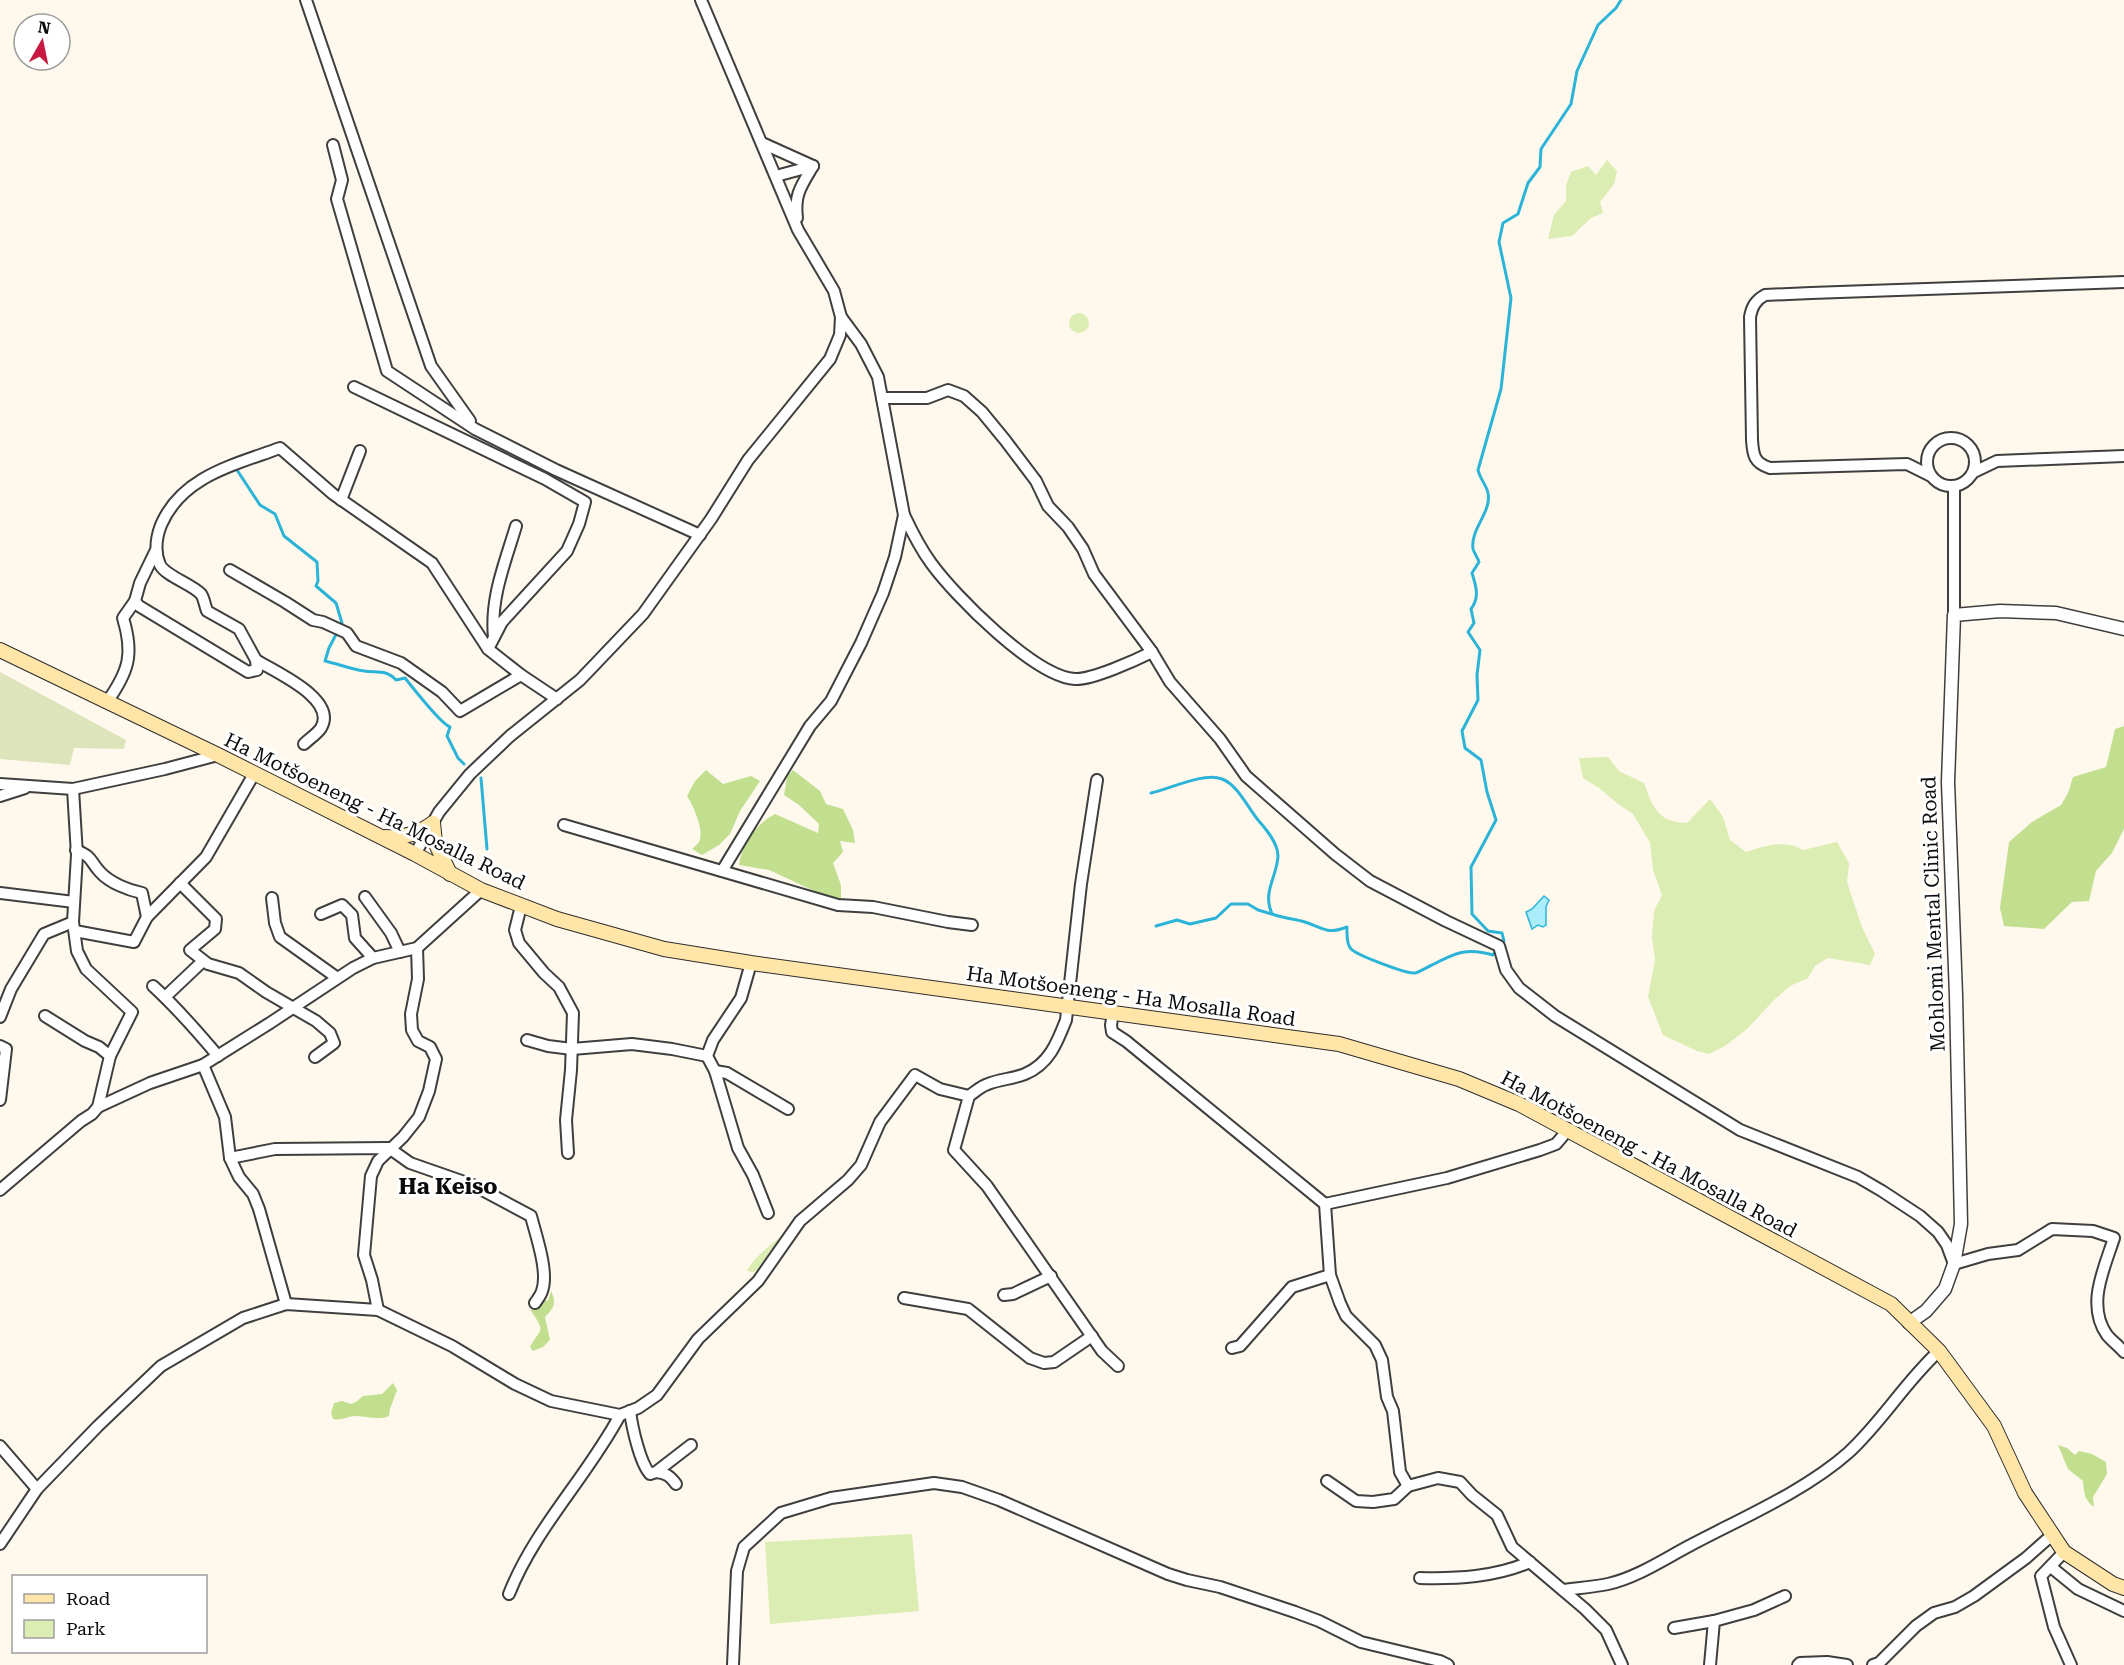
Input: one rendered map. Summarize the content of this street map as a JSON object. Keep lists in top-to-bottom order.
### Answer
{
  "streets": {
    "main road": ["Ha Motšoeneng - Ha Mosalla Road"],
    "street": ["Mohlomi Mental Clinic Road"]
  },
  "crossings": [
    ["Ha Motšoeneng - Ha Mosalla Road", "Mohlomi Mental Clinic Road"]
  ],
  "districts": ["Ha Keiso"],
  "legend": ["Road", "Park"],
  "north": "top"
}
